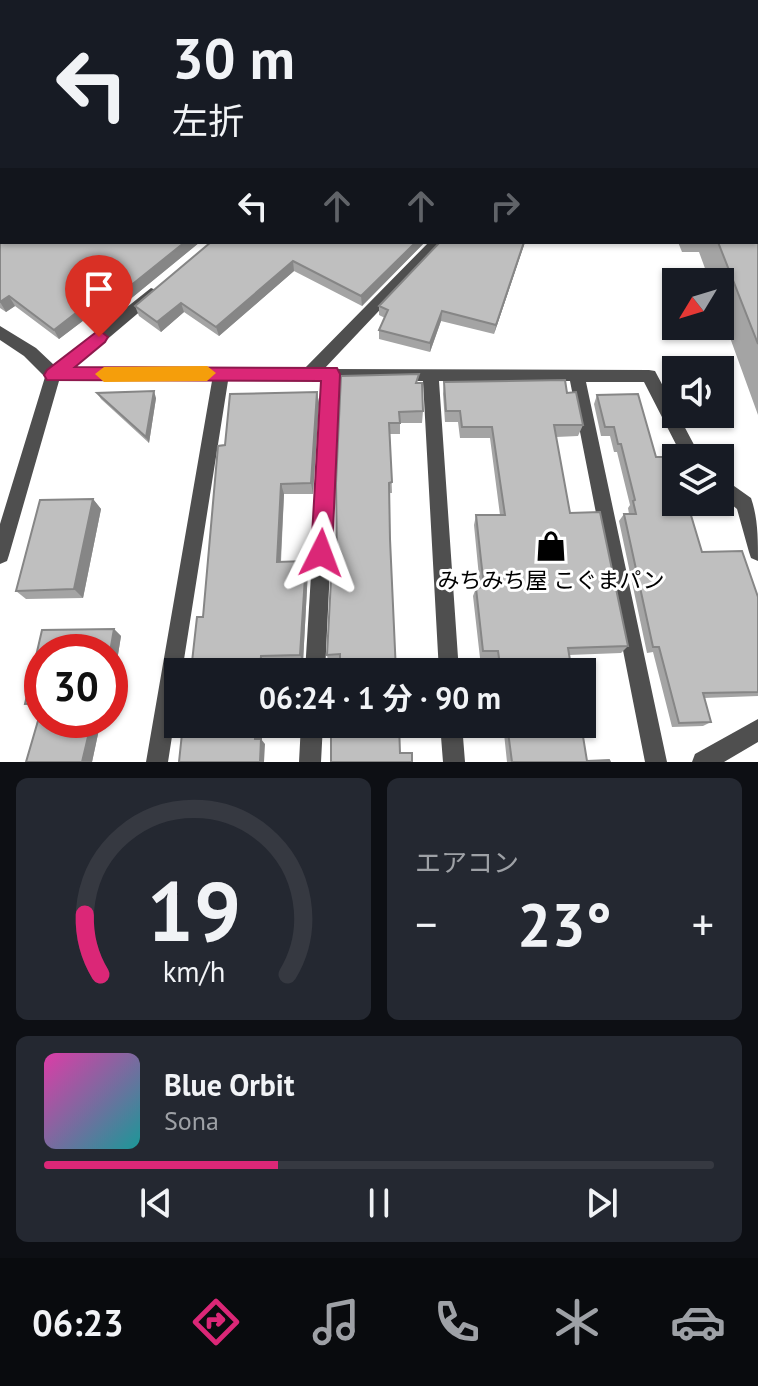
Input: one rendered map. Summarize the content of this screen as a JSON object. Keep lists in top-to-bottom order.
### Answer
{
  "places": {
    "shop": ["みちみち屋 こぐまパン"]
  },
  "north": "bottom left",
  "page": {
    "turn": ["30 m", "左折"],
    "limit": "30",
    "trip": "06:24 · 1 分 · 90 m",
    "tile": "エアコン",
    "heat": ["−", "23°", "+"],
    "song": ["Blue Orbit", "Sona"],
    "tabs": "06:23",
    "gauge": ["19", "km/h"]
  }
}
